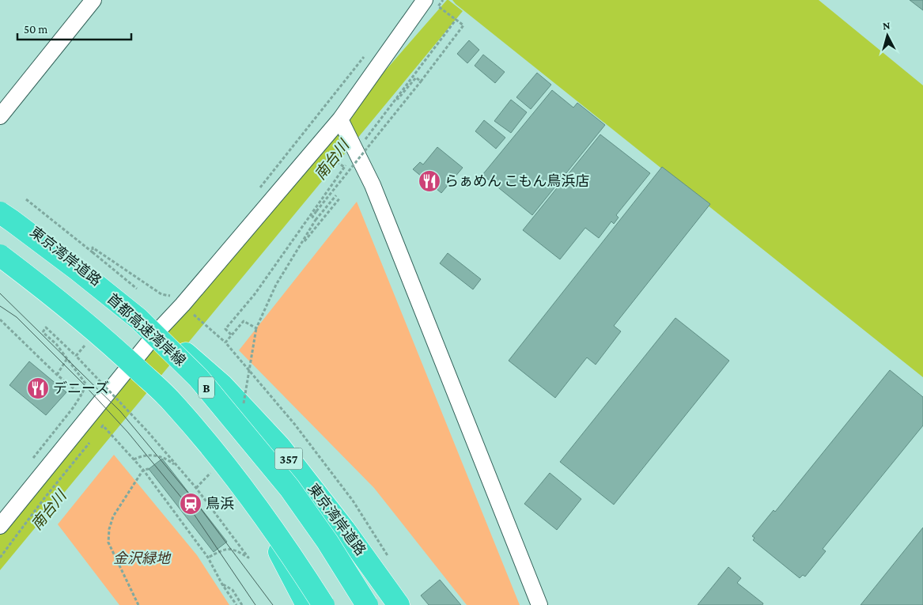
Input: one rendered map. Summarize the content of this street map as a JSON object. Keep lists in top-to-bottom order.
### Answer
{
  "streets": {
    "highway": [
      "東京湾岸道路",
      "首都高速湾岸線",
      "B",
      "357"
    ]
  },
  "water": ["南台川"],
  "parks": ["金沢緑地"],
  "places": {
    "restaurant": ["らぁめん こもん鳥浜店", "デニーズ"],
    "station": ["鳥浜"]
  },
  "scale_bar": "50 m",
  "north": "top"
}
